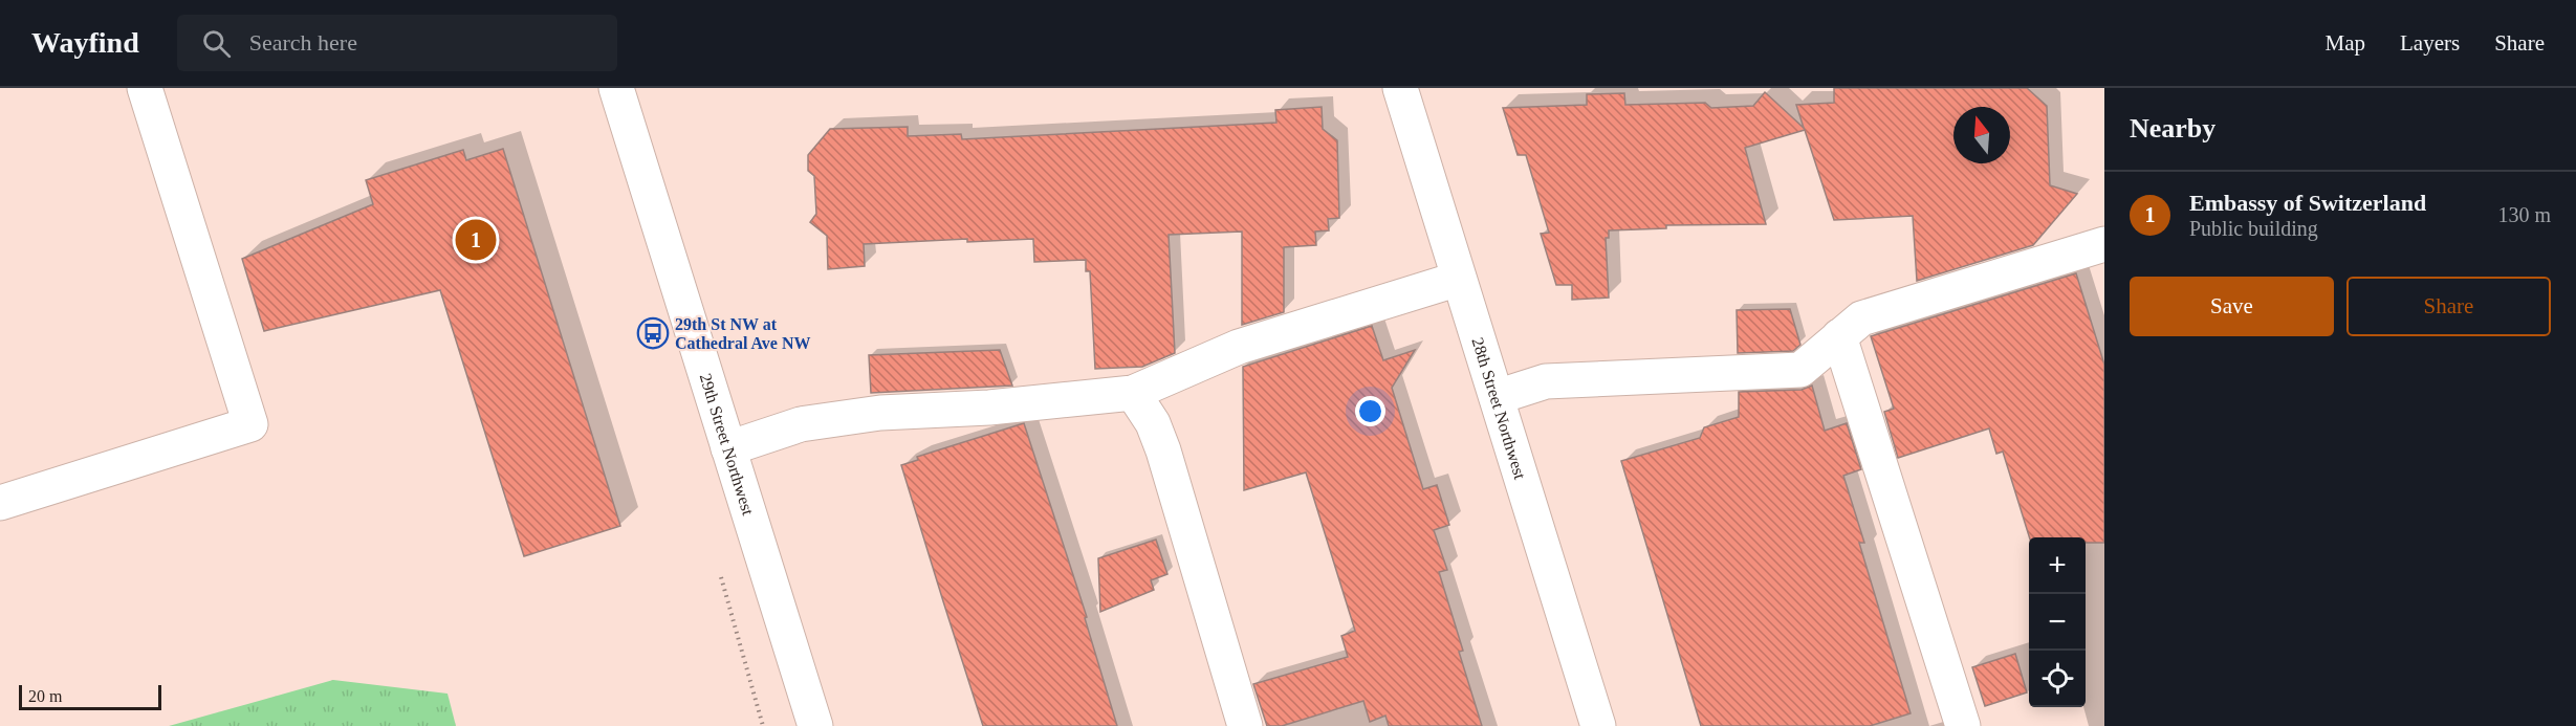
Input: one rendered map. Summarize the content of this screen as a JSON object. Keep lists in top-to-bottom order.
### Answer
{
  "streets": {
    "street": ["28th Street Northwest", "29th Street Northwest"]
  },
  "places": {
    "bus stop": ["29th St NW at Cathedral Ave NW"]
  },
  "scale_bar": "20 m",
  "north": "top",
  "page": {
    "header": "Wayfind",
    "search": "Search here",
    "nav": ["Map", "Layers", "Share"],
    "heading": "Nearby",
    "list": [
      {
        "mark": "1",
        "name": "Embassy of Switzerland",
        "note": "Public building",
        "value": "130 m"
      }
    ],
    "pins": "1",
    "buttons": ["Save", "Share"],
    "map_buttons": ["+", "−"],
    "scale": "20 m"
  }
}
